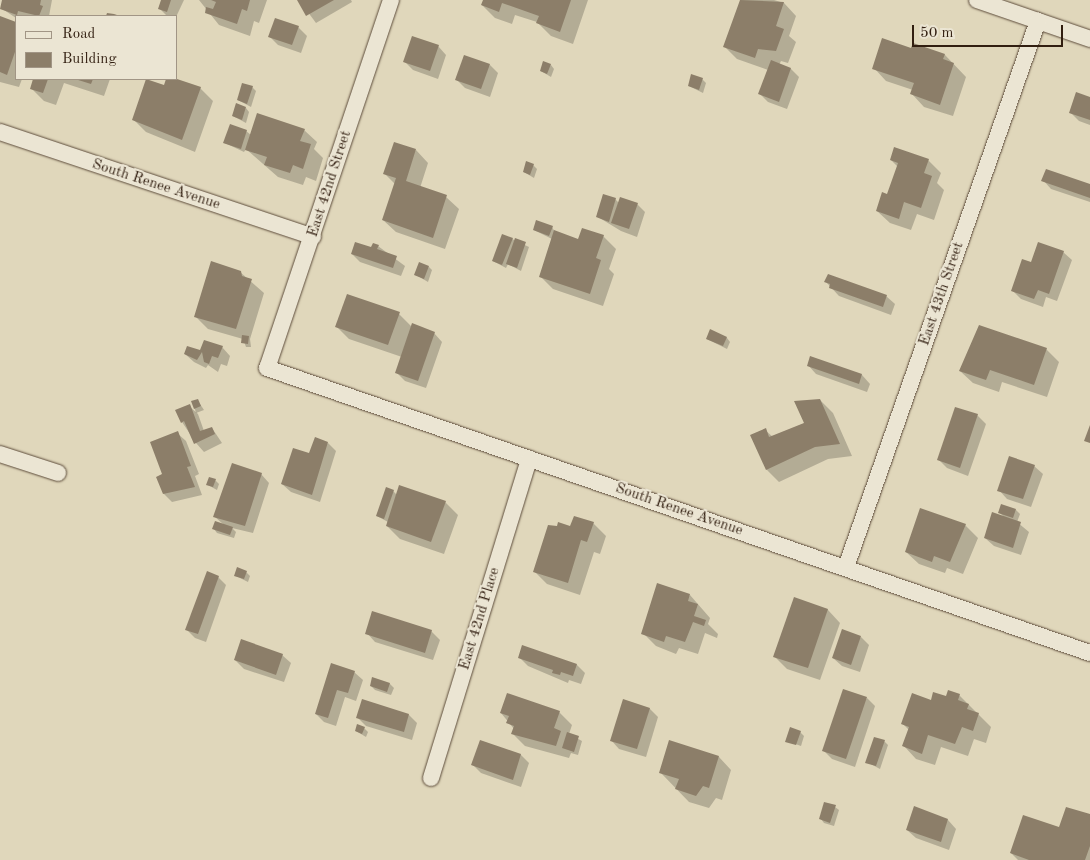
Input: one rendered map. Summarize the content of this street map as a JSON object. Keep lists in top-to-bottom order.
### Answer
{
  "streets": {
    "street": [
      "East 42nd Street",
      "South Renee Avenue",
      "East 43th Street",
      "East 42nd Place"
    ]
  },
  "crossings": [
    ["East 42nd Street", "South Renee Avenue"],
    ["South Renee Avenue", "East 43th Street"],
    ["South Renee Avenue", "East 42nd Place"]
  ],
  "legend": ["Road", "Building"],
  "scale_bar": "50 m"
}
